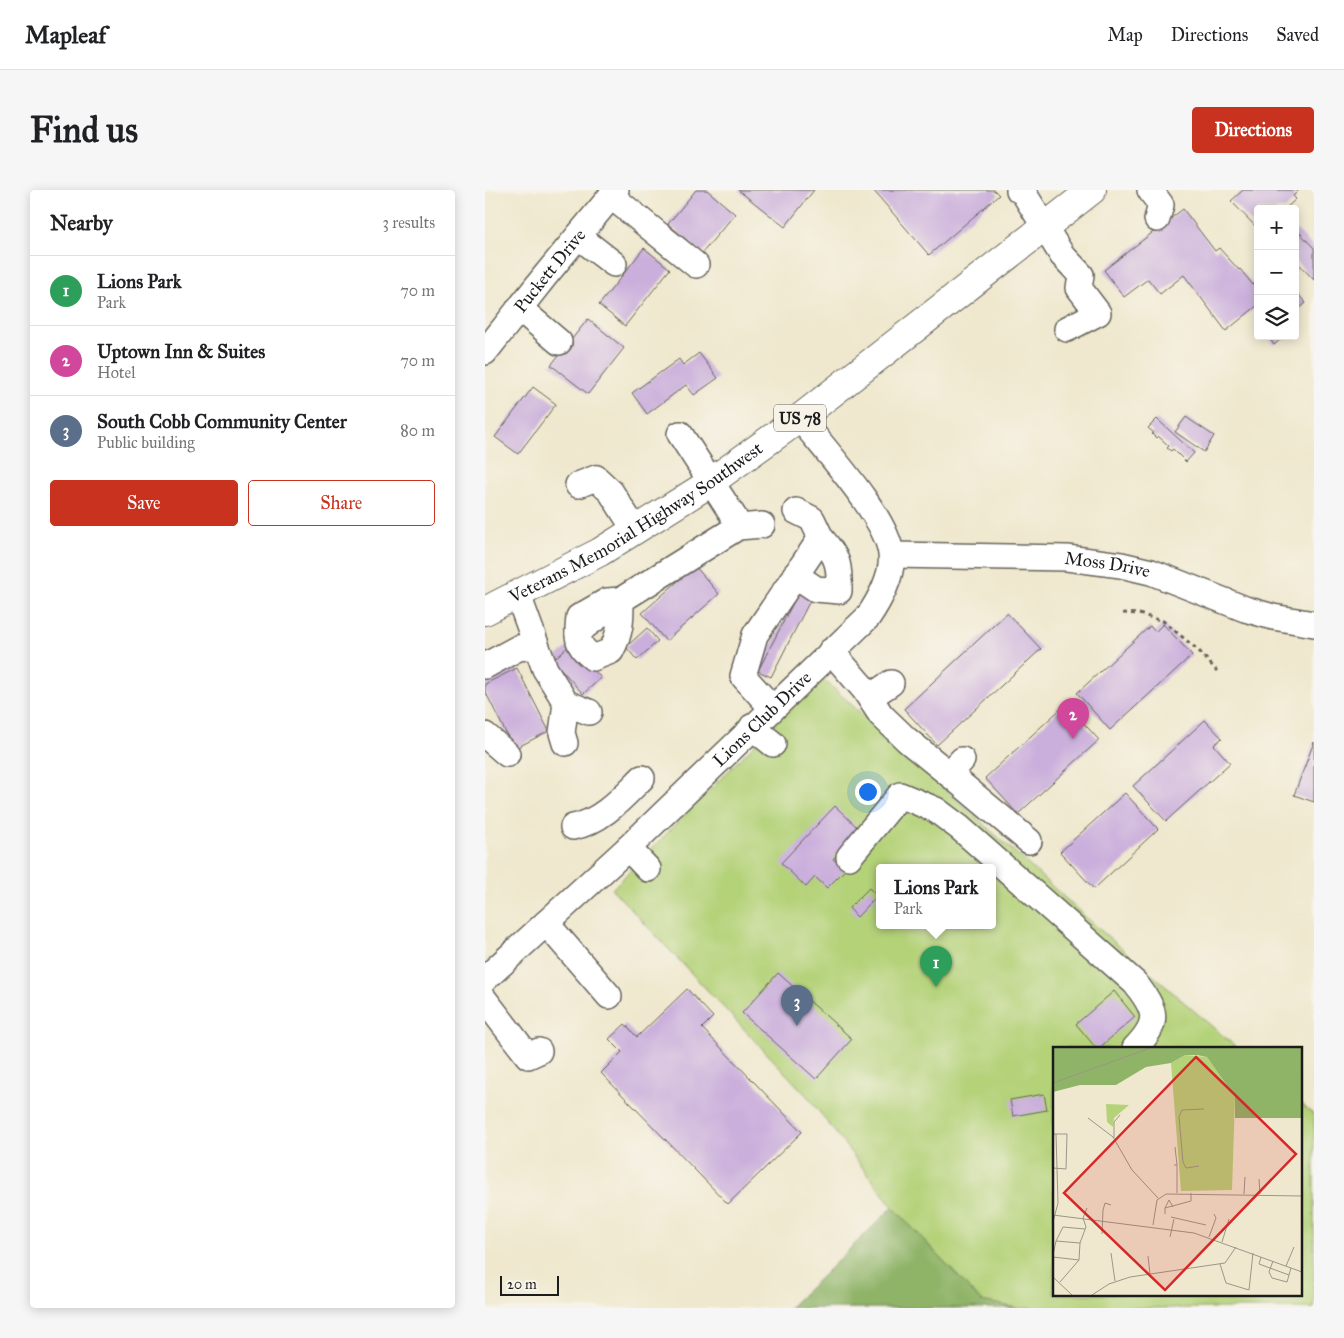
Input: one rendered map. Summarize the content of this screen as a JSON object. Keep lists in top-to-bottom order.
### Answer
{
  "streets": {
    "main road": ["US 78", "Veterans Memorial Highway Southwest"],
    "street": ["Puckett Drive", "Moss Drive", "Lions Club Drive"]
  },
  "crossings": [
    ["Moss Drive", "Lions Club Drive"]
  ],
  "scale_bar": "20 m",
  "page": {
    "header": "Mapleaf",
    "nav": ["Map", "Directions", "Saved"],
    "buttons": [
      "Directions",
      ["Save", "Share"]
    ],
    "title": "Find us",
    "heading": ["Nearby", "3 results"],
    "map_buttons": ["+", "−"],
    "list": [
      {
        "mark": "1",
        "name": "Lions Park",
        "note": "Park",
        "value": "70 m"
      },
      {
        "mark": "2",
        "name": "Uptown Inn & Suites",
        "note": "Hotel",
        "value": "70 m"
      },
      {
        "mark": "3",
        "name": "South Cobb Community Center",
        "note": "Public building",
        "value": "80 m"
      }
    ],
    "pins": ["2", "1", "3"],
    "popup": ["Lions Park", "Park"],
    "scale": "20 m"
  }
}
